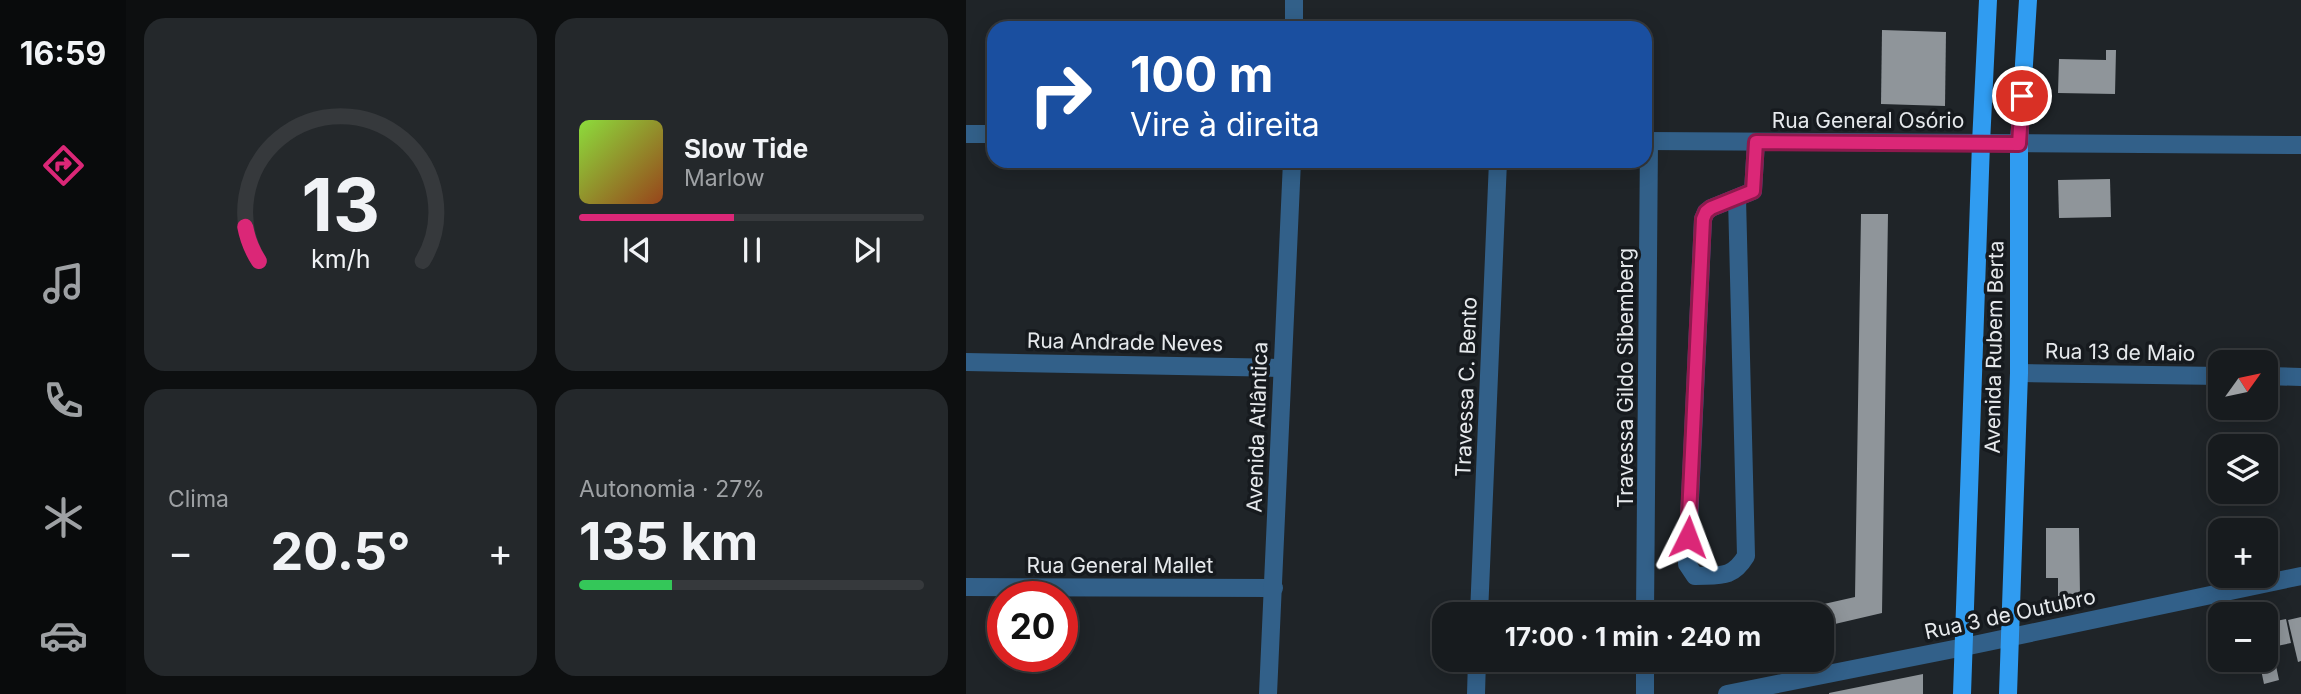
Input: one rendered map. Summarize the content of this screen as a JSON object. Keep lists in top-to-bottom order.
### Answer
{
  "streets": {
    "main road": ["Avenida Rubem Berta"],
    "street": [
      "Rua General Osório",
      "Rua Andrade Neves",
      "Rua 13 de Maio",
      "Travessa Gildo Sibemberg",
      "Travessa C. Bento",
      "Avenida Atlântica",
      "Rua General Mallet",
      "Rua 3 de Outubro"
    ]
  },
  "crossings": [
    ["Rua General Osório", "Avenida Rubem Berta"],
    ["Rua Andrade Neves", "Avenida Atlântica"],
    ["Avenida Rubem Berta", "Rua 13 de Maio"],
    ["Avenida Rubem Berta", "Rua 3 de Outubro"],
    ["Avenida Atlântica", "Rua General Mallet"]
  ],
  "north": "top right",
  "page": {
    "tabs": "16:59",
    "turn": ["100 m", "Vire à direita"],
    "song": ["Slow Tide", "Marlow"],
    "map_buttons": ["+", "−"],
    "tile": [
      "Clima",
      ["Autonomia · 27%", "135 km"]
    ],
    "heat": ["−", "20.5°", "+"],
    "limit": "20",
    "trip": "17:00 · 1 min · 240 m",
    "gauge": ["13", "km/h"]
  }
}
